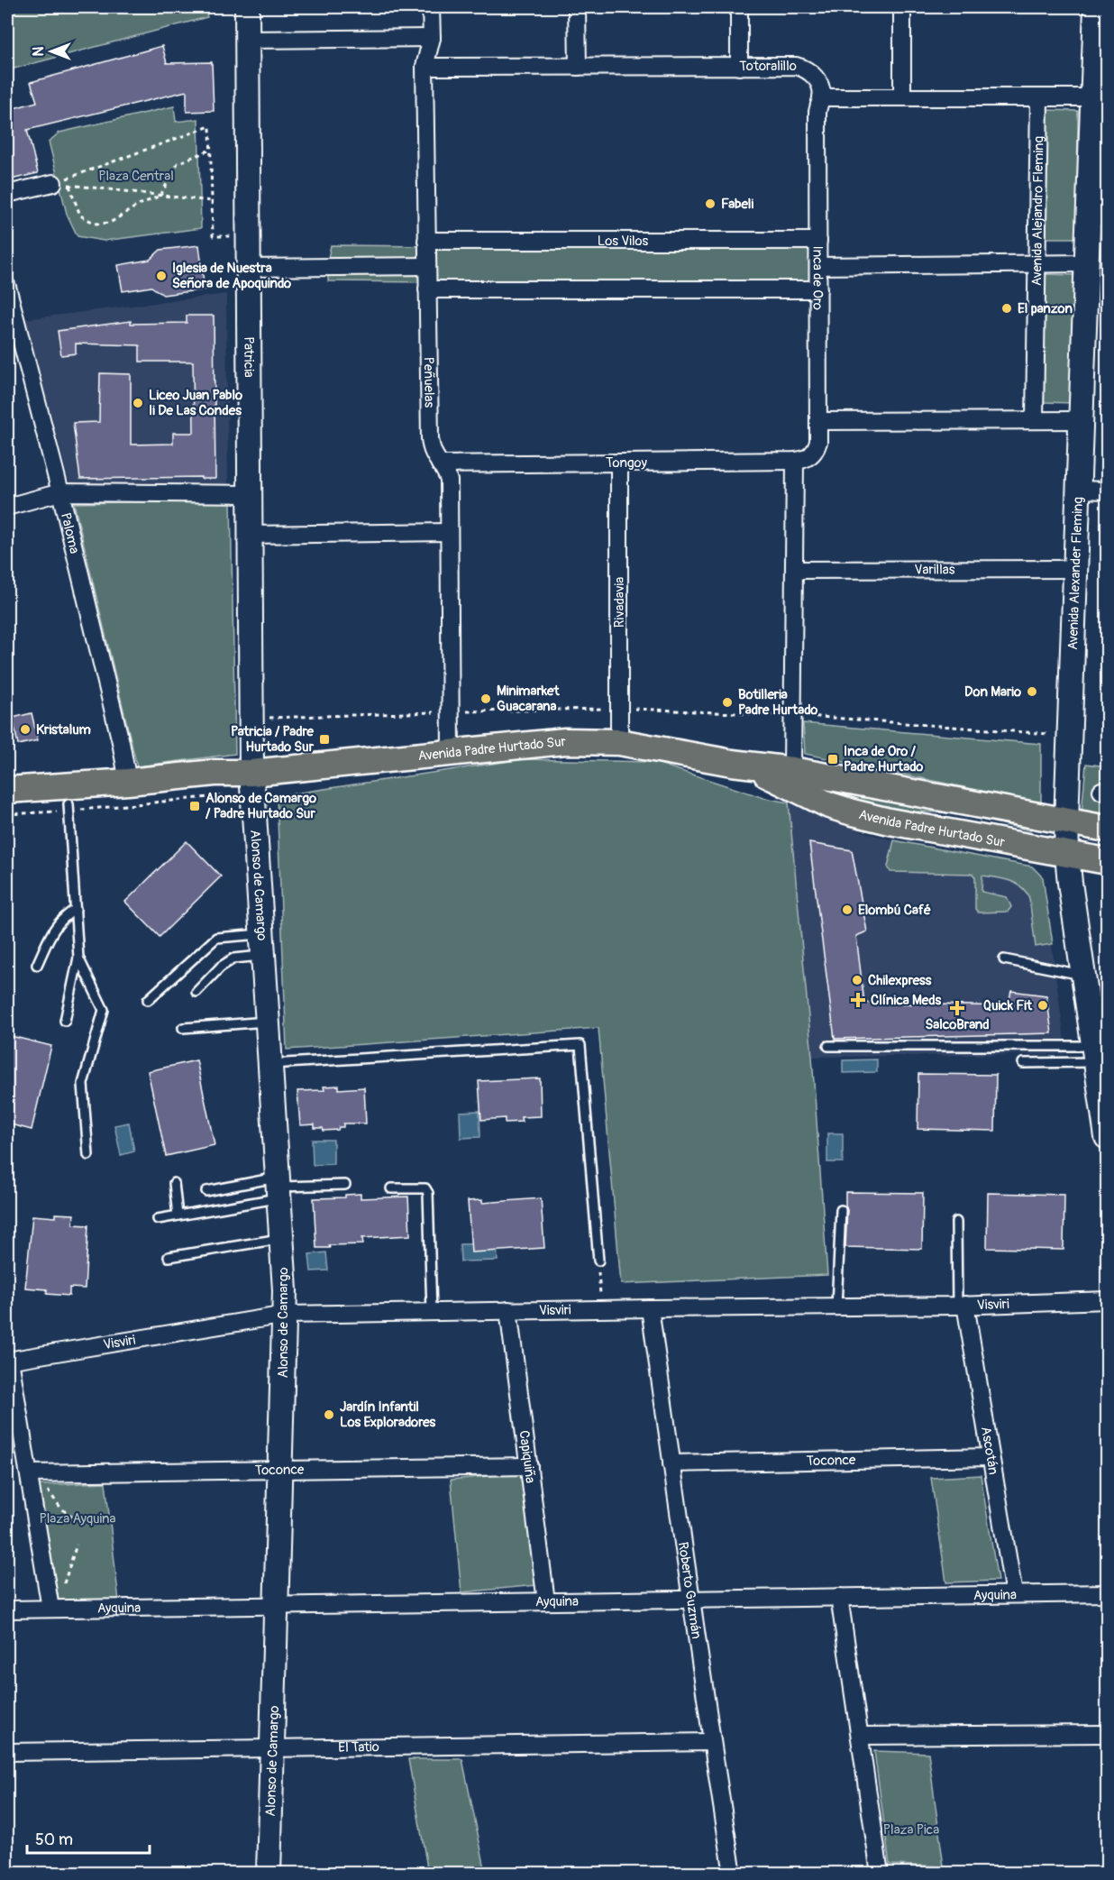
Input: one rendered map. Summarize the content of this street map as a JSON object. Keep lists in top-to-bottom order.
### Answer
{
  "streets": {
    "main road": ["Avenida Padre Hurtado Sur"],
    "street": [
      "Totoralillo",
      "Avenida Alejandro Fleming",
      "Los Vilos",
      "Inca de Oro",
      "Patricia",
      "Peñuelas",
      "Tongoy",
      "Paloma",
      "Varillas",
      "Avenida Alexander Fleming",
      "Rivadavia",
      "Alonso de Camargo",
      "Visviri",
      "Ascotán",
      "Capiquiña",
      "Toconce",
      "Roberto Guzmán",
      "Ayquina",
      "El Tatio"
    ]
  },
  "crossings": [
    ["Totoralillo", "Inca de Oro"],
    ["Totoralillo", "Peñuelas"],
    ["Los Vilos", "Inca de Oro"],
    ["Los Vilos", "Peñuelas"],
    ["Inca de Oro", "Tongoy"],
    ["Patricia", "Avenida Padre Hurtado Sur"],
    ["Patricia", "Alonso de Camargo"],
    ["Peñuelas", "Tongoy"],
    ["Peñuelas", "Avenida Padre Hurtado Sur"],
    ["Tongoy", "Rivadavia"],
    ["Paloma", "Avenida Padre Hurtado Sur"],
    ["Varillas", "Avenida Alexander Fleming"],
    ["Avenida Alexander Fleming", "Avenida Padre Hurtado Sur"],
    ["Rivadavia", "Avenida Padre Hurtado Sur"],
    ["Avenida Padre Hurtado Sur", "Alonso de Camargo"],
    ["Alonso de Camargo", "Visviri"],
    ["Alonso de Camargo", "Toconce"],
    ["Alonso de Camargo", "Ayquina"],
    ["Alonso de Camargo", "El Tatio"],
    ["Visviri", "Ascotán"],
    ["Visviri", "Capiquiña"],
    ["Visviri", "Roberto Guzmán"],
    ["Ascotán", "Toconce"],
    ["Ascotán", "Ayquina"],
    ["Capiquiña", "Toconce"],
    ["Capiquiña", "Ayquina"],
    ["Toconce", "Roberto Guzmán"],
    ["Roberto Guzmán", "Ayquina"],
    ["Roberto Guzmán", "El Tatio"]
  ],
  "parks": ["Plaza Central", "Plaza Ayquina", "Plaza Pica"],
  "places": {
    "other": [
      "Fabeli",
      "Iglesia de Nuestra Señora de Apoquindo",
      "El panzon",
      "Liceo Juan Pablo Ii De Las Condes",
      "Don Mario",
      "Minimarket Guacarana",
      "Botilleria Padre Hurtado",
      "Kristalum",
      "Elombú Café",
      "Chilexpress",
      "Quick Fit",
      "Jardín Infantil Los Exploradores"
    ],
    "transit": ["Patricia / Padre Hurtado Sur", "Inca de Oro / Padre Hurtado", "Alonso de Camargo / Padre Hurtado Sur"],
    "health": ["Clínica Meds", "SalcoBrand"]
  },
  "scale_bar": "50 m",
  "north": "left"
}
